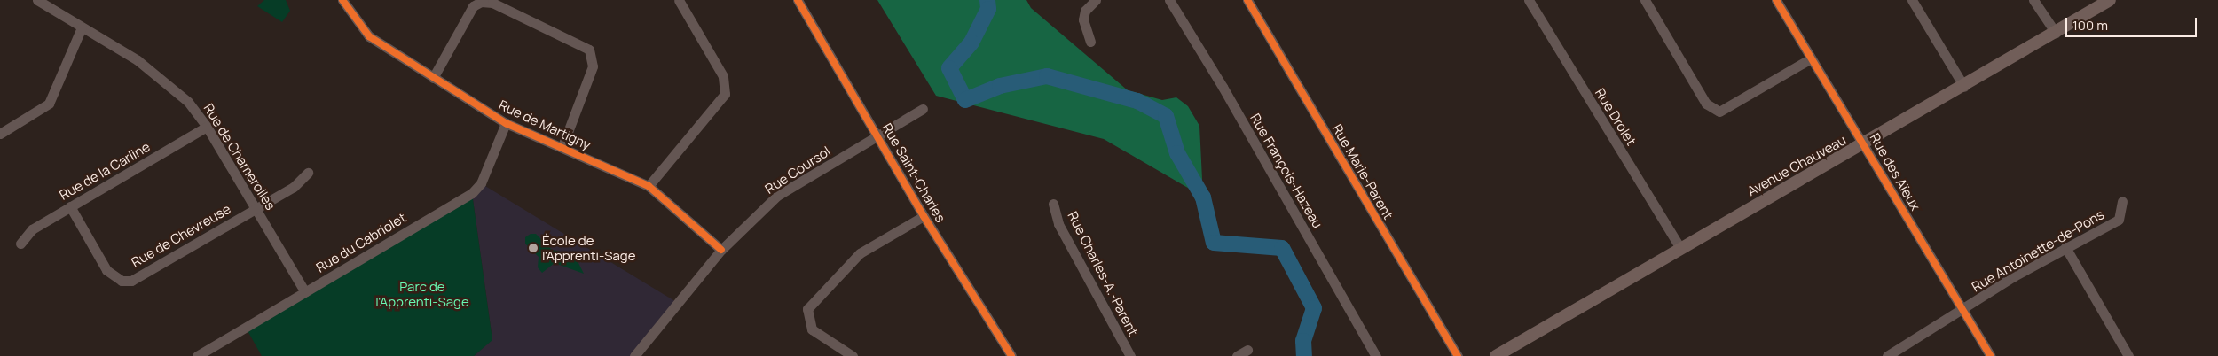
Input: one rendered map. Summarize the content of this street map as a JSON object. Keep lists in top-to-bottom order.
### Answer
{
  "streets": {
    "main road": ["Avenue Chauveau"],
    "street": [
      "Rue Drolet",
      "Rue de Martigny",
      "Rue de Chamerolles",
      "Rue Coursol",
      "Rue de la Carline",
      "Rue François-Hazeau",
      "Rue Marie-Parent",
      "Rue des Aïeux",
      "Rue Saint-Charles",
      "Rue de Chevreuse",
      "Rue du Cabriolet",
      "Rue Antoinette-de-Pons",
      "Rue Charles-A.-Parent"
    ]
  },
  "crossings": [
    ["Rue Drolet", "Avenue Chauveau"],
    ["Rue de Martigny", "Rue Coursol"],
    ["Rue de Martigny", "Rue du Cabriolet"],
    ["Rue de Chamerolles", "Rue de la Carline"],
    ["Rue de Chamerolles", "Rue de Chevreuse"],
    ["Rue de Chamerolles", "Rue du Cabriolet"],
    ["Avenue Chauveau", "Rue des Aïeux"],
    ["Rue Coursol", "Rue Saint-Charles"],
    ["Rue de la Carline", "Rue de Chevreuse"],
    ["Rue des Aïeux", "Rue Antoinette-de-Pons"]
  ],
  "parks": ["Parc de l'Apprenti-Sage"],
  "places": ["École de l'Apprenti-Sage"],
  "scale_bar": "100 m"
}
